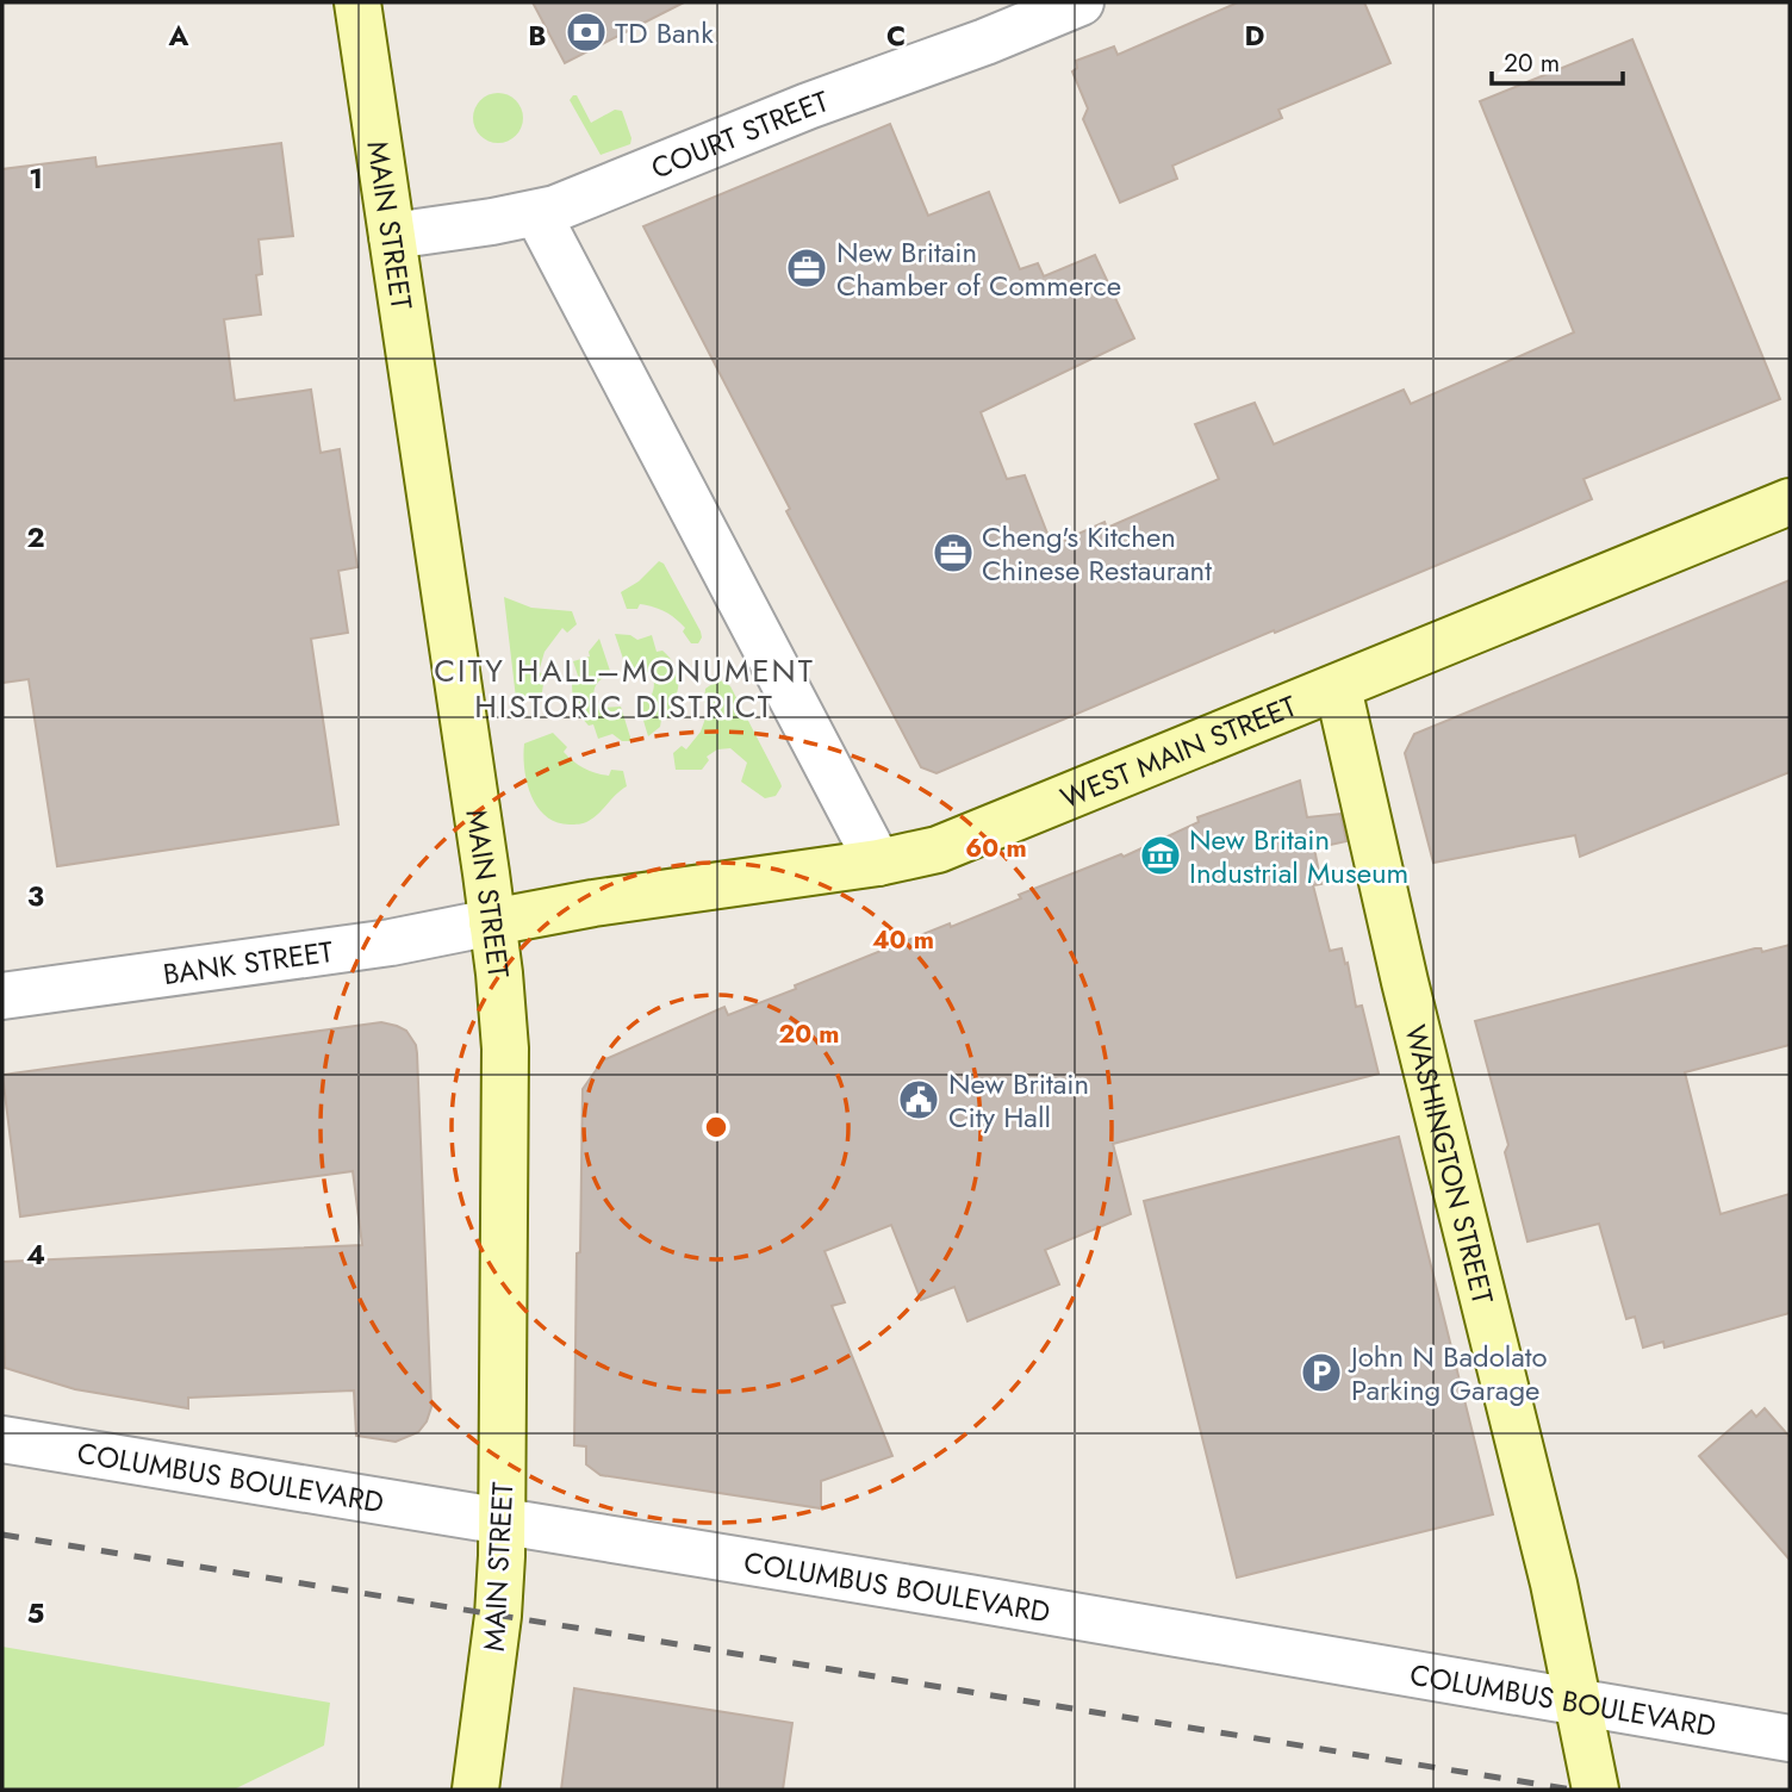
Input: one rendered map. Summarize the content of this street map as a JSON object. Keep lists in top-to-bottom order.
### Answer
{
  "streets": {
    "main road": ["MAIN STREET", "WEST MAIN STREET", "WASHINGTON STREET"],
    "street": ["COURT STREET", "BANK STREET", "COLUMBUS BOULEVARD"]
  },
  "crossings": [
    ["COURT STREET", "MAIN STREET"],
    ["MAIN STREET", "WEST MAIN STREET"],
    ["MAIN STREET", "BANK STREET"],
    ["MAIN STREET", "COLUMBUS BOULEVARD"],
    ["WEST MAIN STREET", "BANK STREET"],
    ["WEST MAIN STREET", "WASHINGTON STREET"],
    ["WASHINGTON STREET", "COLUMBUS BOULEVARD"]
  ],
  "districts": ["CITY HALL–MONUMENT HISTORIC DISTRICT"],
  "places": {
    "bank": ["TD Bank"],
    "office": ["New Britain Chamber of Commerce", "Cheng's Kitchen Chinese Restaurant"],
    "museum": ["New Britain Industrial Museum"],
    "public building": ["New Britain City Hall"],
    "parking": ["John N Badolato Parking Garage"]
  },
  "scale_bar": "20 m",
  "grid": {
    "columns": [
      "A",
      "B",
      "C",
      "D"
    ],
    "rows": [
      "1",
      "2",
      "3",
      "4",
      "5"
    ]
  },
  "rings": ["60 m", "40 m", "20 m"]
}
